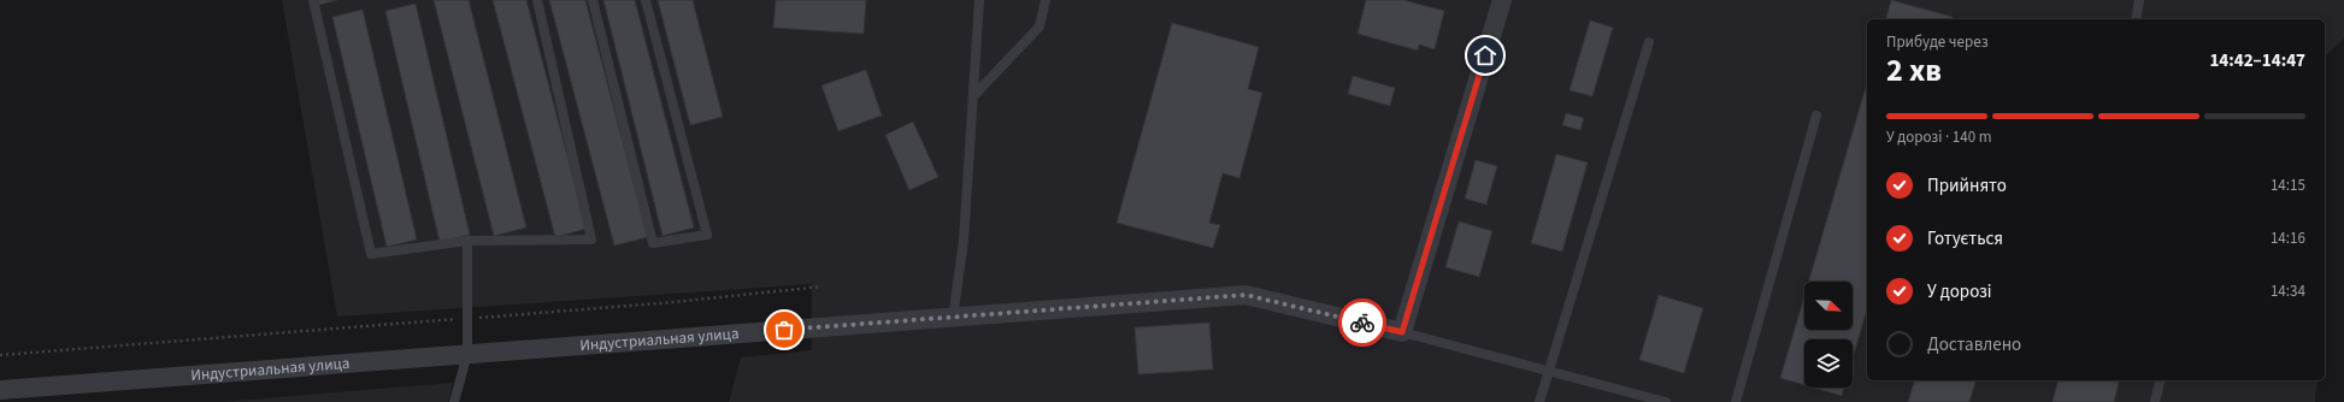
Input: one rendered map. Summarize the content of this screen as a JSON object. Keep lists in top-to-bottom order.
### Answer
{
  "streets": {
    "street": ["Индустриальная улица"]
  },
  "north": "bottom right",
  "page": {
    "heading": ["2 хв", "Прибуде через", "14:42–14:47"],
    "bar": "У дорозі · 140 m",
    "list": [
      ["Прийнято", "14:15"],
      ["Готується", "14:16"],
      ["У дорозі", "14:34"],
      "Доставлено"
    ]
  }
}
